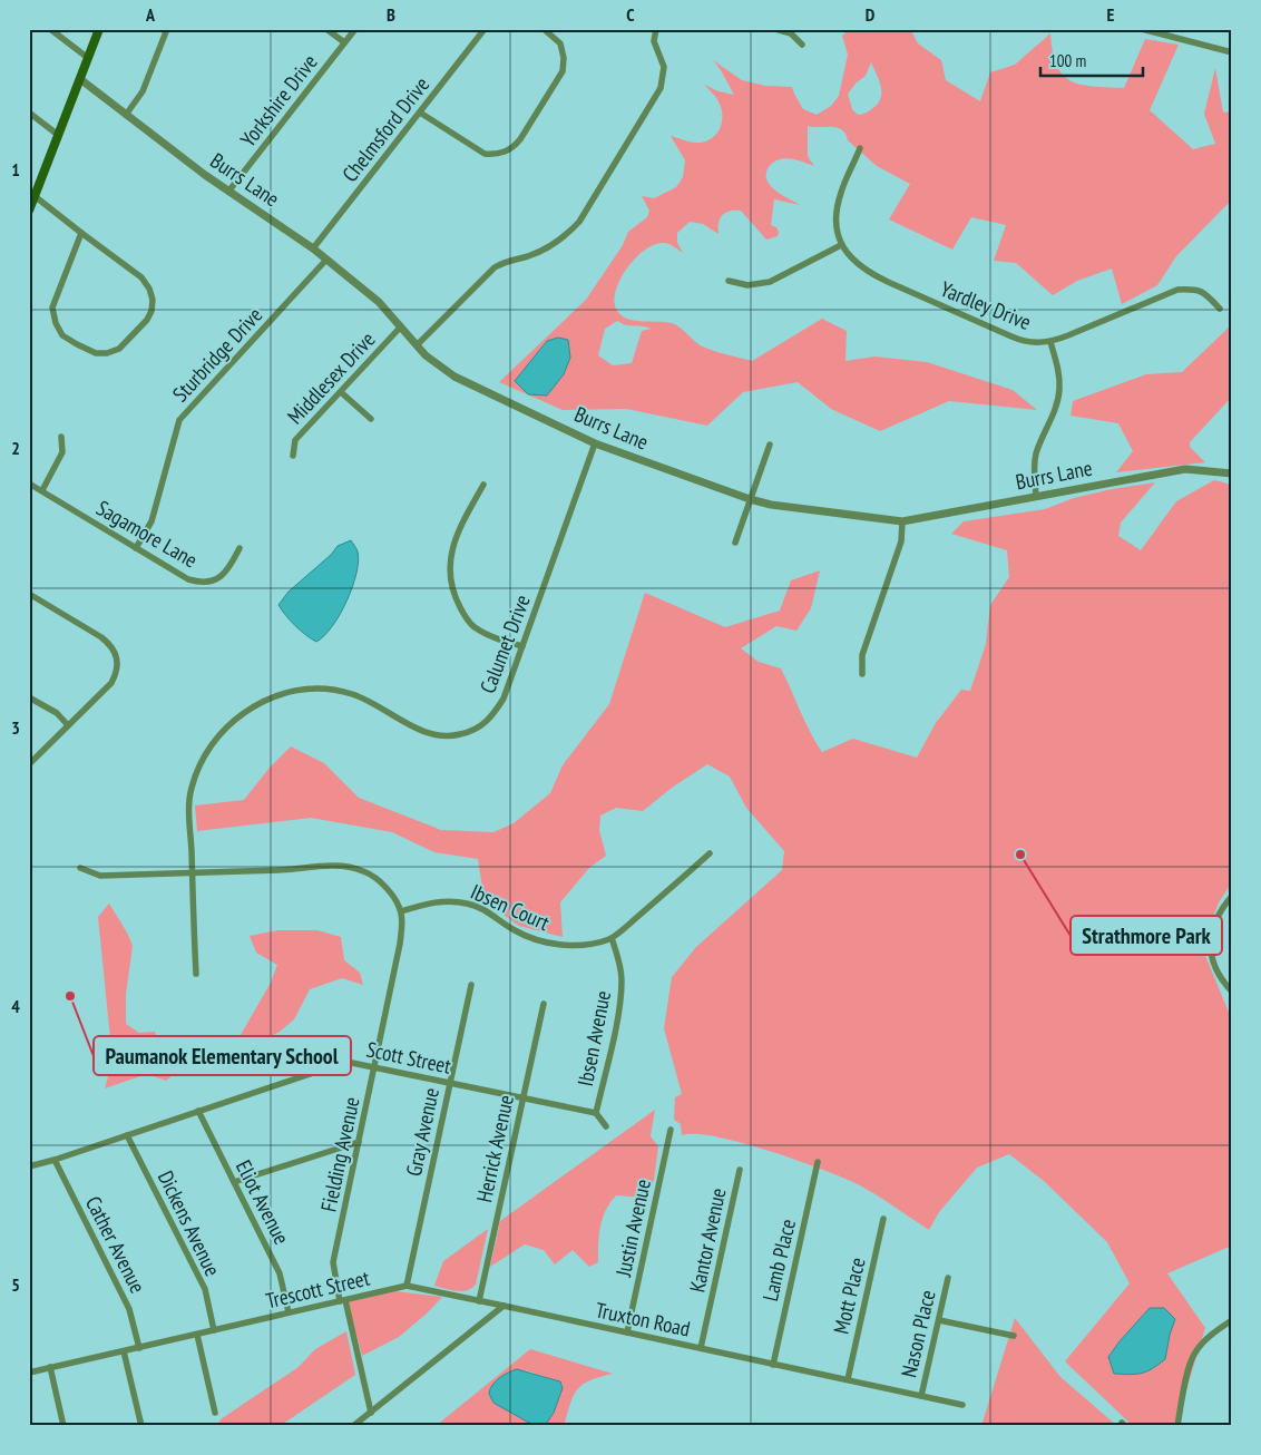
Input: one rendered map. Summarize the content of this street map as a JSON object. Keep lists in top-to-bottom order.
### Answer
{
  "streets": {
    "street": [
      "Yorkshire Drive",
      "Chelmsford Drive",
      "Burrs Lane",
      "Yardley Drive",
      "Sturbridge Drive",
      "Middlesex Drive",
      "Sagamore Lane",
      "Calumet Drive",
      "Ibsen Court",
      "Ibsen Avenue",
      "Scott Street",
      "Gray Avenue",
      "Herrick Avenue",
      "Fielding Avenue",
      "Eliot Avenue",
      "Dickens Avenue",
      "Justin Avenue",
      "Kantor Avenue",
      "Cather Avenue",
      "Lamb Place",
      "Trescott Street",
      "Mott Place",
      "Truxton Road",
      "Nason Place"
    ]
  },
  "crossings": [
    ["Yorkshire Drive", "Burrs Lane"],
    ["Chelmsford Drive", "Burrs Lane"],
    ["Burrs Lane", "Sturbridge Drive"],
    ["Burrs Lane", "Middlesex Drive"],
    ["Burrs Lane", "Calumet Drive"],
    ["Sturbridge Drive", "Sagamore Lane"],
    ["Ibsen Court", "Ibsen Avenue"],
    ["Ibsen Court", "Fielding Avenue"],
    ["Ibsen Avenue", "Scott Street"],
    ["Scott Street", "Gray Avenue"],
    ["Scott Street", "Herrick Avenue"],
    ["Scott Street", "Fielding Avenue"],
    ["Scott Street", "Eliot Avenue"],
    ["Scott Street", "Dickens Avenue"],
    ["Scott Street", "Cather Avenue"],
    ["Gray Avenue", "Trescott Street"],
    ["Herrick Avenue", "Trescott Street"],
    ["Fielding Avenue", "Trescott Street"],
    ["Eliot Avenue", "Trescott Street"],
    ["Dickens Avenue", "Trescott Street"],
    ["Justin Avenue", "Truxton Road"],
    ["Kantor Avenue", "Truxton Road"],
    ["Cather Avenue", "Trescott Street"],
    ["Lamb Place", "Truxton Road"],
    ["Trescott Street", "Truxton Road"],
    ["Mott Place", "Truxton Road"],
    ["Truxton Road", "Nason Place"]
  ],
  "places": ["Strathmore Park", "Paumanok Elementary School"],
  "scale_bar": "100 m",
  "grid": {
    "columns": [
      "A",
      "B",
      "C",
      "D",
      "E"
    ],
    "rows": [
      "1",
      "2",
      "3",
      "4",
      "5"
    ]
  }
}
